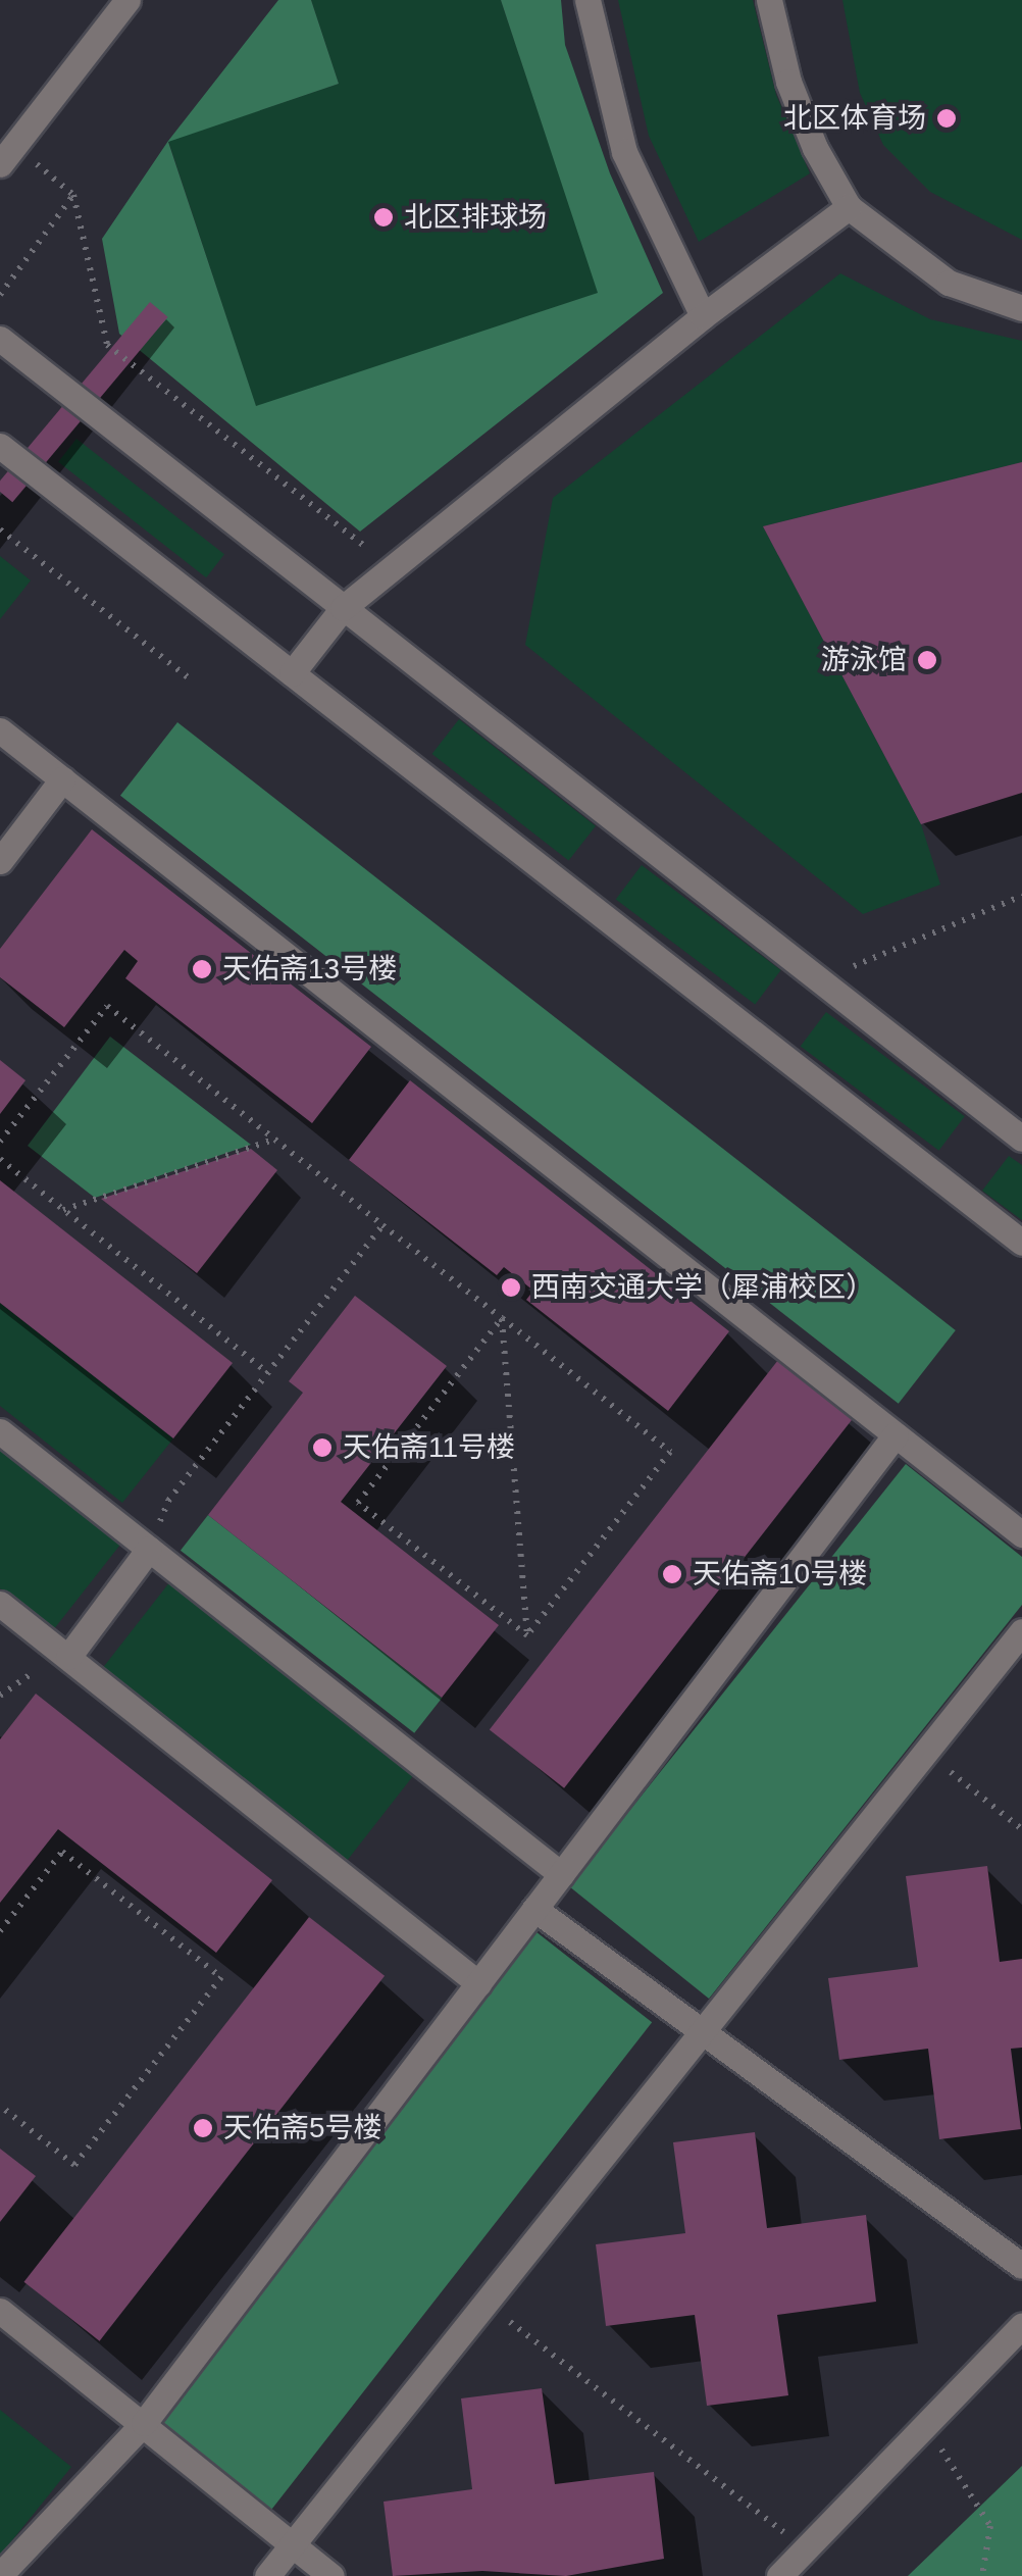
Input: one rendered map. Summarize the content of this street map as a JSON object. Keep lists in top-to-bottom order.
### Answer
{
  "places": [
    "北区体育场",
    "北区排球场",
    "游泳馆",
    "天佑斋13号楼",
    "西南交通大学（犀浦校区）",
    "天佑斋11号楼",
    "天佑斋10号楼",
    "天佑斋5号楼"
  ]
}
